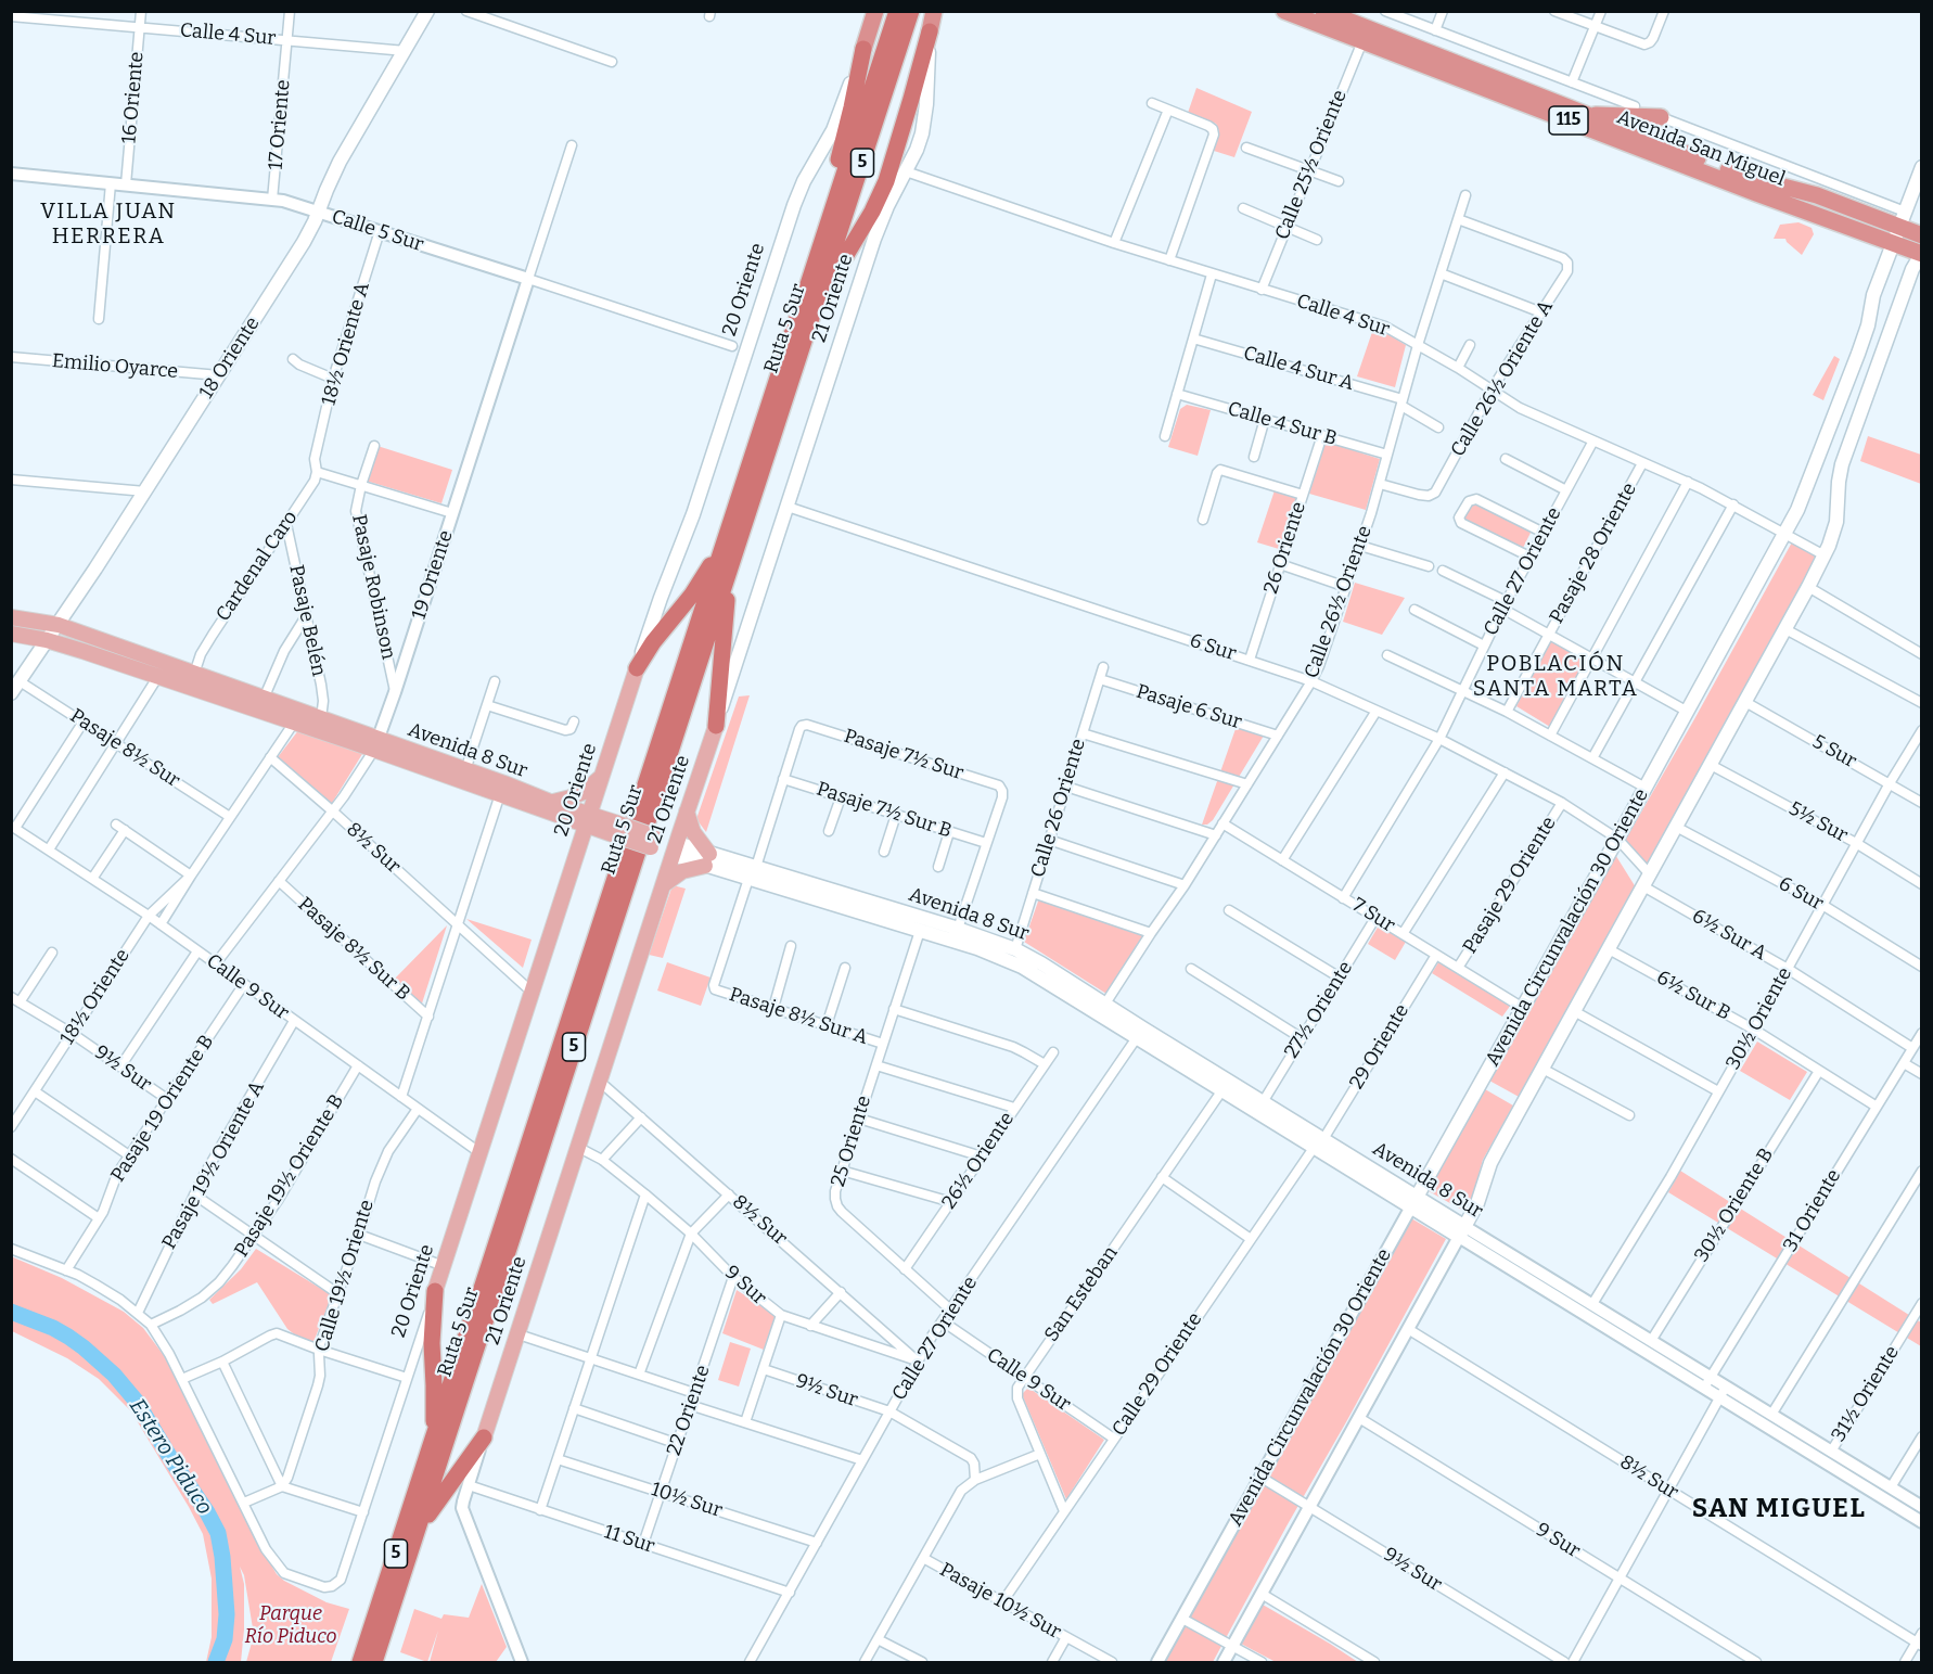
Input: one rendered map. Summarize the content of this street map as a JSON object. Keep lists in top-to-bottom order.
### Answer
{
  "streets": {
    "highway": [
      "115",
      "Avenida San Miguel",
      "5",
      "20 Oriente",
      "21 Oriente",
      "Ruta 5 Sur"
    ],
    "main road": ["18 Oriente", "Avenida 8 Sur", "Avenida Circunvalación 30 Oriente"],
    "street": [
      "Calle 4 Sur",
      "16 Oriente",
      "17 Oriente",
      "Calle 25½ Oriente",
      "Calle 5 Sur",
      "18½ Oriente A",
      "Emilio Oyarce",
      "Calle 4 Sur A",
      "Calle 26½ Oriente A",
      "Calle 4 Sur B",
      "26 Oriente",
      "Pasaje 28 Oriente",
      "Cardenal Caro",
      "Calle 27 Oriente",
      "19 Oriente",
      "Pasaje Robinson",
      "Calle 26½ Oriente",
      "Pasaje Belén",
      "6 Sur",
      "Pasaje 6 Sur",
      "Pasaje 8½ Sur",
      "5 Sur",
      "Pasaje 7½ Sur",
      "Calle 26 Oriente",
      "Pasaje 7½ Sur B",
      "5½ Sur",
      "8½ Sur",
      "Pasaje 29 Oriente",
      "7 Sur",
      "6½ Sur A",
      "Pasaje 8½ Sur B",
      "Calle 9 Sur",
      "6½ Sur B",
      "18½ Oriente",
      "27½ Oriente",
      "Pasaje 8½ Sur A",
      "30½ Oriente",
      "29 Oriente",
      "9½ Sur",
      "Pasaje 19 Oriente B",
      "25 Oriente",
      "26½ Oriente",
      "Pasaje 19½ Oriente A",
      "Pasaje 19½ Oriente B",
      "30½ Oriente B",
      "31 Oriente",
      "Calle 19½ Oriente",
      "9 Sur",
      "San Esteban",
      "Calle 29 Oriente",
      "31½ Oriente",
      "22 Oriente",
      "10½ Sur",
      "11 Sur",
      "Pasaje 10½ Sur"
    ]
  },
  "crossings": [
    ["Calle 4 Sur", "16 Oriente"],
    ["Calle 4 Sur", "17 Oriente"],
    ["Calle 4 Sur", "Calle 25½ Oriente"],
    ["Calle 4 Sur", "21 Oriente"],
    ["Calle 4 Sur", "18 Oriente"],
    ["Calle 4 Sur", "Calle 26½ Oriente A"],
    ["Calle 4 Sur", "Pasaje 28 Oriente"],
    ["Calle 4 Sur", "Calle 27 Oriente"],
    ["Calle 4 Sur", "Calle 26½ Oriente"],
    ["Calle 4 Sur", "Avenida Circunvalación 30 Oriente"],
    ["16 Oriente", "Calle 5 Sur"],
    ["17 Oriente", "Calle 5 Sur"],
    ["Avenida San Miguel", "Calle 25½ Oriente"],
    ["Avenida San Miguel", "Avenida Circunvalación 30 Oriente"],
    ["Calle 5 Sur", "18½ Oriente A"],
    ["Calle 5 Sur", "18 Oriente"],
    ["Calle 5 Sur", "19 Oriente"],
    ["20 Oriente", "Avenida 8 Sur"],
    ["20 Oriente", "8½ Sur"],
    ["20 Oriente", "Calle 9 Sur"],
    ["21 Oriente", "6 Sur"],
    ["21 Oriente", "Avenida 8 Sur"],
    ["21 Oriente", "8½ Sur"],
    ["21 Oriente", "9 Sur"],
    ["21 Oriente", "11 Sur"],
    ["18½ Oriente A", "Cardenal Caro"],
    ["18 Oriente", "Emilio Oyarce"],
    ["18 Oriente", "Pasaje 8½ Sur"],
    ["18 Oriente", "Avenida 8 Sur"],
    ["Calle 4 Sur A", "Calle 26½ Oriente"],
    ["Calle 26½ Oriente A", "Calle 26½ Oriente"],
    ["Calle 4 Sur B", "26 Oriente"],
    ["Calle 4 Sur B", "Calle 26½ Oriente"],
    ["26 Oriente", "6 Sur"],
    ["Cardenal Caro", "Pasaje Belén"],
    ["Cardenal Caro", "Avenida 8 Sur"],
    ["Calle 27 Oriente", "6 Sur"],
    ["Calle 27 Oriente", "Avenida 8 Sur"],
    ["Calle 27 Oriente", "8½ Sur"],
    ["Calle 27 Oriente", "7 Sur"],
    ["Calle 27 Oriente", "Calle 9 Sur"],
    ["Calle 27 Oriente", "9½ Sur"],
    ["Calle 27 Oriente", "25 Oriente"],
    ["Calle 27 Oriente", "9 Sur"],
    ["Calle 27 Oriente", "10½ Sur"],
    ["Calle 27 Oriente", "11 Sur"],
    ["19 Oriente", "Pasaje Robinson"],
    ["19 Oriente", "Avenida 8 Sur"],
    ["19 Oriente", "8½ Sur"],
    ["19 Oriente", "Pasaje 8½ Sur B"],
    ["19 Oriente", "Calle 9 Sur"],
    ["Calle 26½ Oriente", "6 Sur"],
    ["Calle 26½ Oriente", "Pasaje 6 Sur"],
    ["Calle 26½ Oriente", "Avenida 8 Sur"],
    ["Calle 26½ Oriente", "7 Sur"],
    ["Pasaje Belén", "Avenida 8 Sur"],
    ["6 Sur", "Pasaje 29 Oriente"],
    ["6 Sur", "Avenida Circunvalación 30 Oriente"],
    ["6 Sur", "6½ Sur A"],
    ["6 Sur", "30½ Oriente"],
    ["Pasaje 6 Sur", "Calle 26 Oriente"],
    ["Pasaje 8½ Sur", "18½ Oriente"],
    ["Avenida 8 Sur", "Calle 26 Oriente"],
    ["Avenida 8 Sur", "Avenida Circunvalación 30 Oriente"],
    ["Avenida 8 Sur", "18½ Oriente"],
    ["Avenida 8 Sur", "27½ Oriente"],
    ["Avenida 8 Sur", "Pasaje 8½ Sur A"],
    ["Avenida 8 Sur", "30½ Oriente"],
    ["Avenida 8 Sur", "29 Oriente"],
    ["Avenida 8 Sur", "25 Oriente"],
    ["Avenida 8 Sur", "30½ Oriente B"],
    ["Avenida 8 Sur", "31 Oriente"],
    ["Avenida 8 Sur", "San Esteban"],
    ["Avenida 8 Sur", "Calle 29 Oriente"],
    ["Avenida 8 Sur", "31½ Oriente"],
    ["5 Sur", "30½ Oriente"],
    ["Pasaje 7½ Sur", "Pasaje 7½ Sur B"],
    ["5½ Sur", "30½ Oriente"],
    ["8½ Sur", "18½ Oriente"],
    ["8½ Sur", "9 Sur"],
    ["Pasaje 29 Oriente", "7 Sur"],
    ["7 Sur", "Avenida Circunvalación 30 Oriente"],
    ["7 Sur", "27½ Oriente"],
    ["7 Sur", "29 Oriente"],
    ["Avenida Circunvalación 30 Oriente", "6½ Sur A"],
    ["Avenida Circunvalación 30 Oriente", "9½ Sur"],
    ["6½ Sur A", "30½ Oriente"],
    ["6½ Sur A", "31 Oriente"],
    ["Calle 9 Sur", "18½ Oriente"],
    ["Calle 9 Sur", "Pasaje 19 Oriente B"],
    ["Calle 9 Sur", "Pasaje 19½ Oriente A"],
    ["Calle 9 Sur", "Pasaje 19½ Oriente B"],
    ["Calle 9 Sur", "Calle 19½ Oriente"],
    ["Calle 9 Sur", "San Esteban"],
    ["Calle 9 Sur", "Calle 29 Oriente"],
    ["6½ Sur B", "30½ Oriente"],
    ["6½ Sur B", "30½ Oriente B"],
    ["6½ Sur B", "31 Oriente"],
    ["18½ Oriente", "9½ Sur"],
    ["Pasaje 8½ Sur A", "25 Oriente"],
    ["29 Oriente", "Calle 29 Oriente"],
    ["9½ Sur", "Pasaje 19 Oriente B"],
    ["25 Oriente", "26½ Oriente"],
    ["9 Sur", "22 Oriente"],
    ["San Esteban", "Calle 29 Oriente"],
    ["Calle 29 Oriente", "Pasaje 10½ Sur"],
    ["22 Oriente", "10½ Sur"],
    ["22 Oriente", "11 Sur"]
  ],
  "districts": ["VILLA JUAN HERRERA", "POBLACIÓN SANTA MARTA", "SAN MIGUEL"],
  "water": ["Estero Piduco"],
  "parks": ["Parque Río Piduco"]
}
